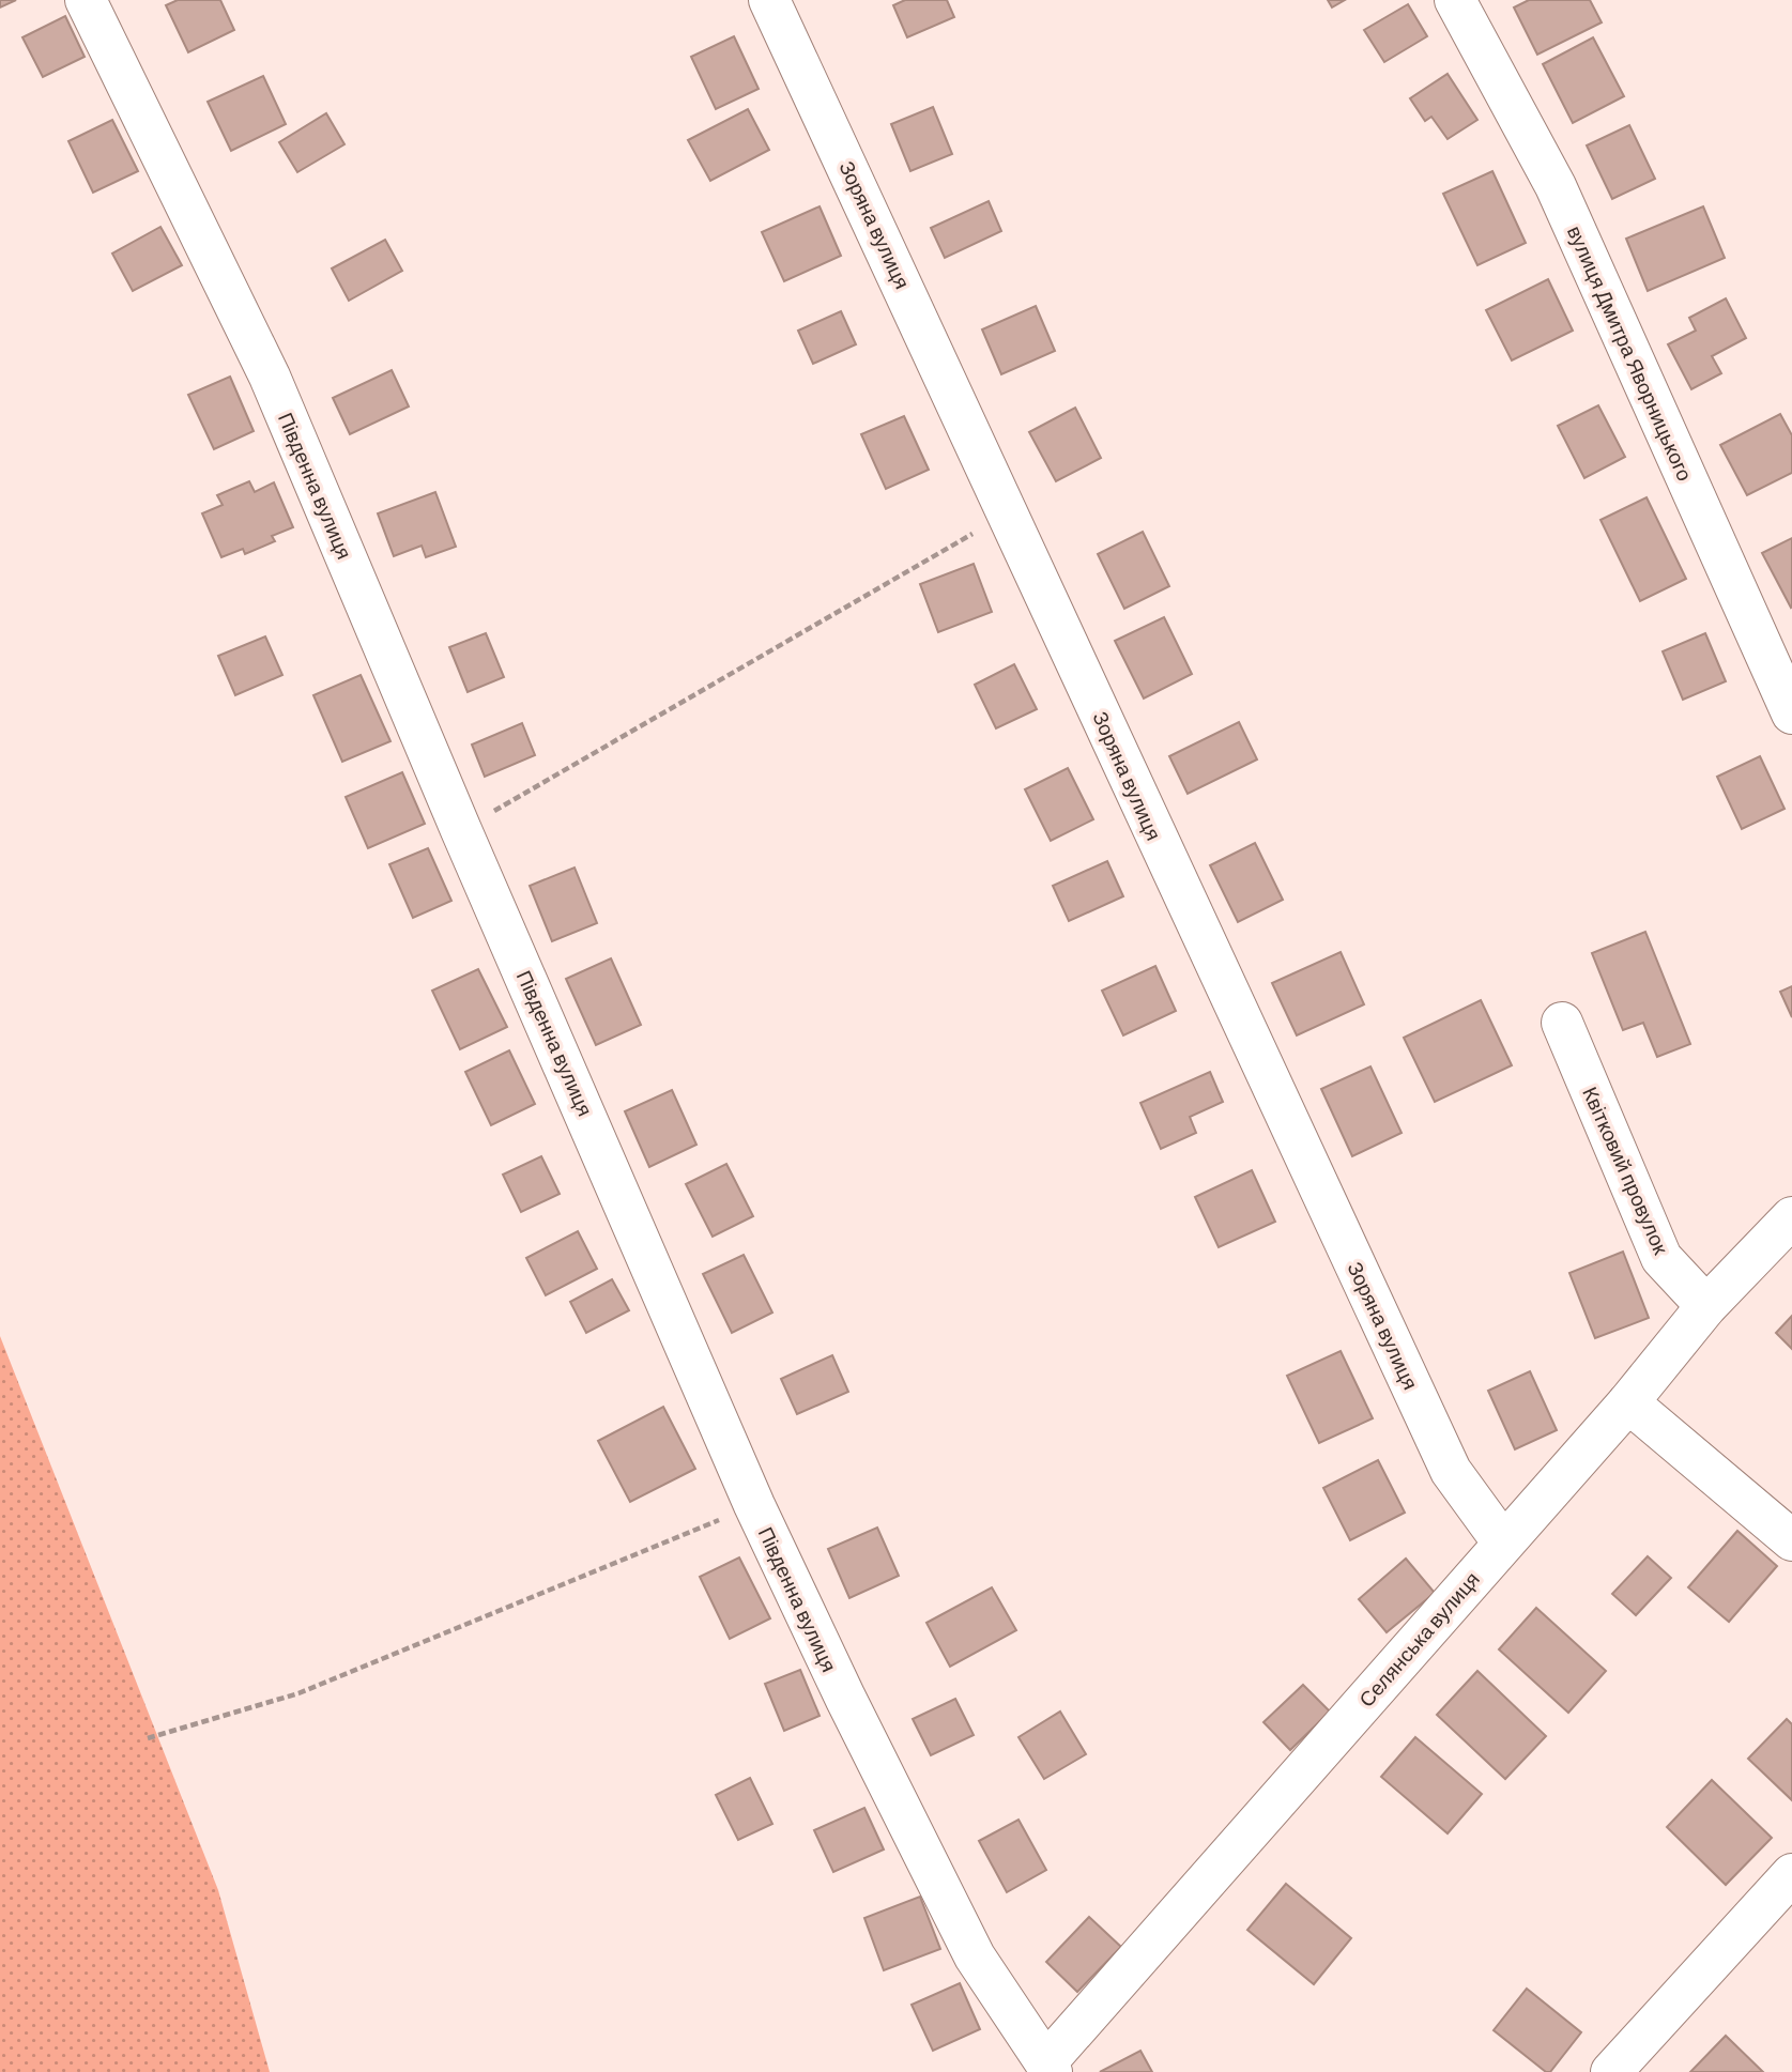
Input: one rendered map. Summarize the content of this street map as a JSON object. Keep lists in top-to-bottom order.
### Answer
{
  "streets": {
    "street": [
      "Зоряна вулиця",
      "вулиця Дмитра Яворницького",
      "Південна вулиця",
      "Квітковий провулок",
      "Селянська вулиця"
    ]
  },
  "crossings": [
    ["Зоряна вулиця", "Селянська вулиця"],
    ["Південна вулиця", "Селянська вулиця"],
    ["Квітковий провулок", "Селянська вулиця"]
  ]
}
